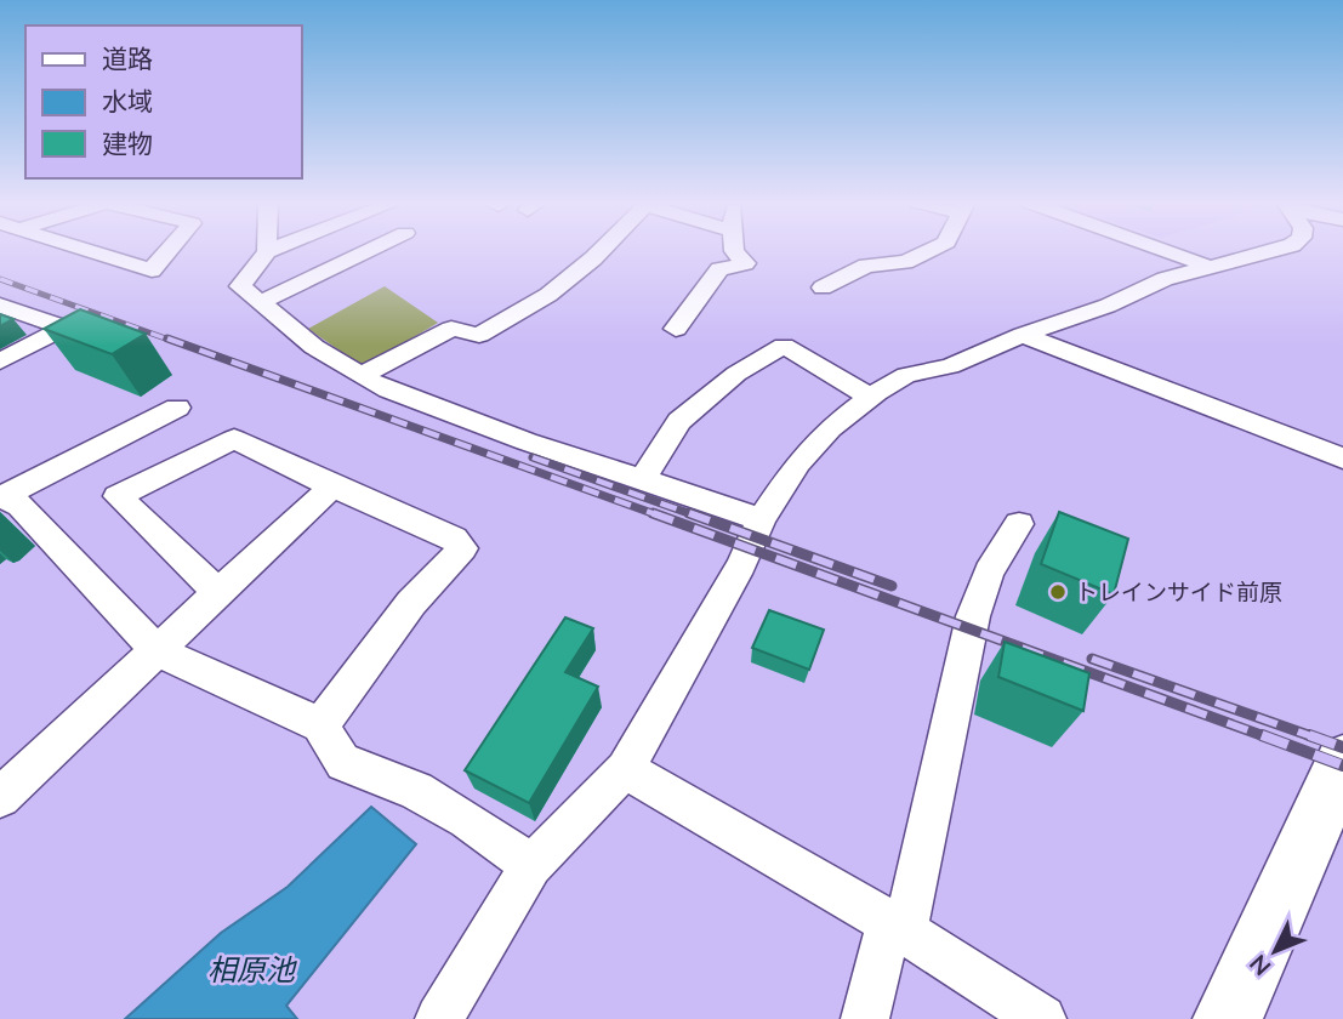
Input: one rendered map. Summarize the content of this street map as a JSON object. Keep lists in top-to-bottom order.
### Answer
{
  "water": ["相原池"],
  "places": ["トレインサイド前原"],
  "legend": ["道路", "水域", "建物"],
  "north": "bottom left"
}
